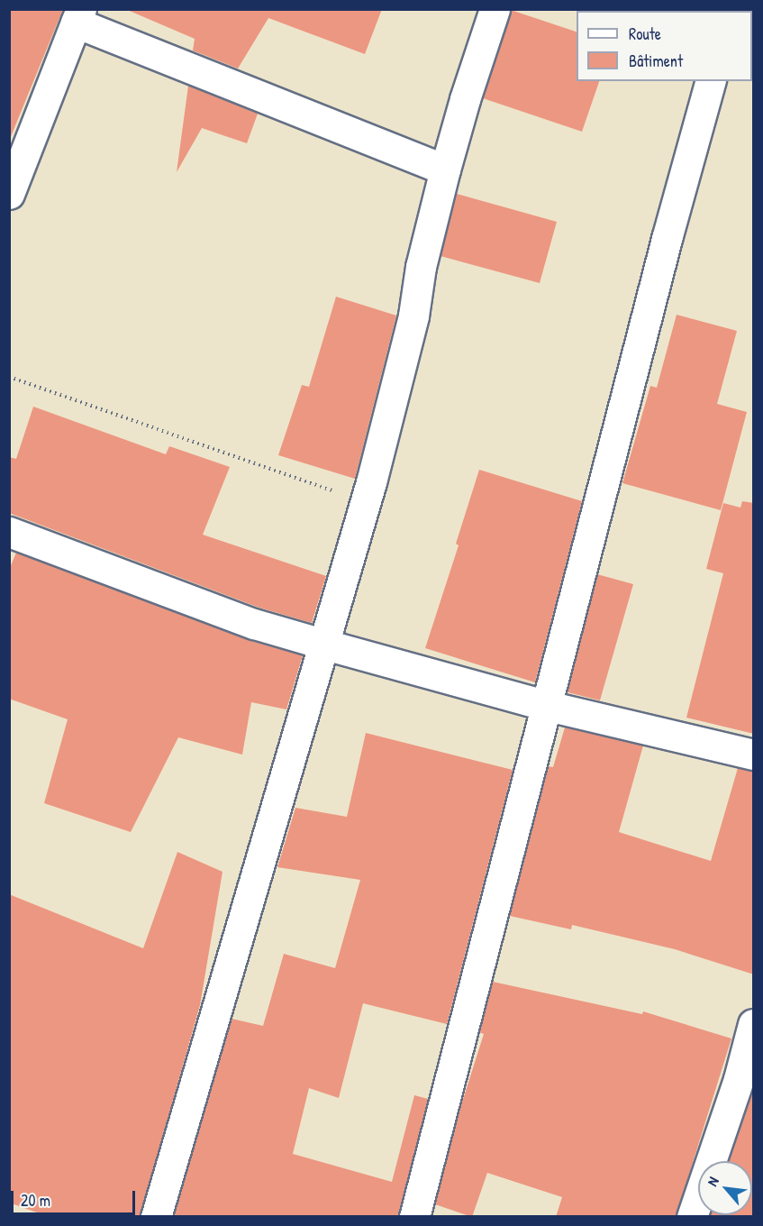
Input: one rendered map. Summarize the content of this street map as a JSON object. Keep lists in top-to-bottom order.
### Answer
{
  "legend": ["Route", "Bâtiment"],
  "scale_bar": "20 m",
  "north": "top left"
}
